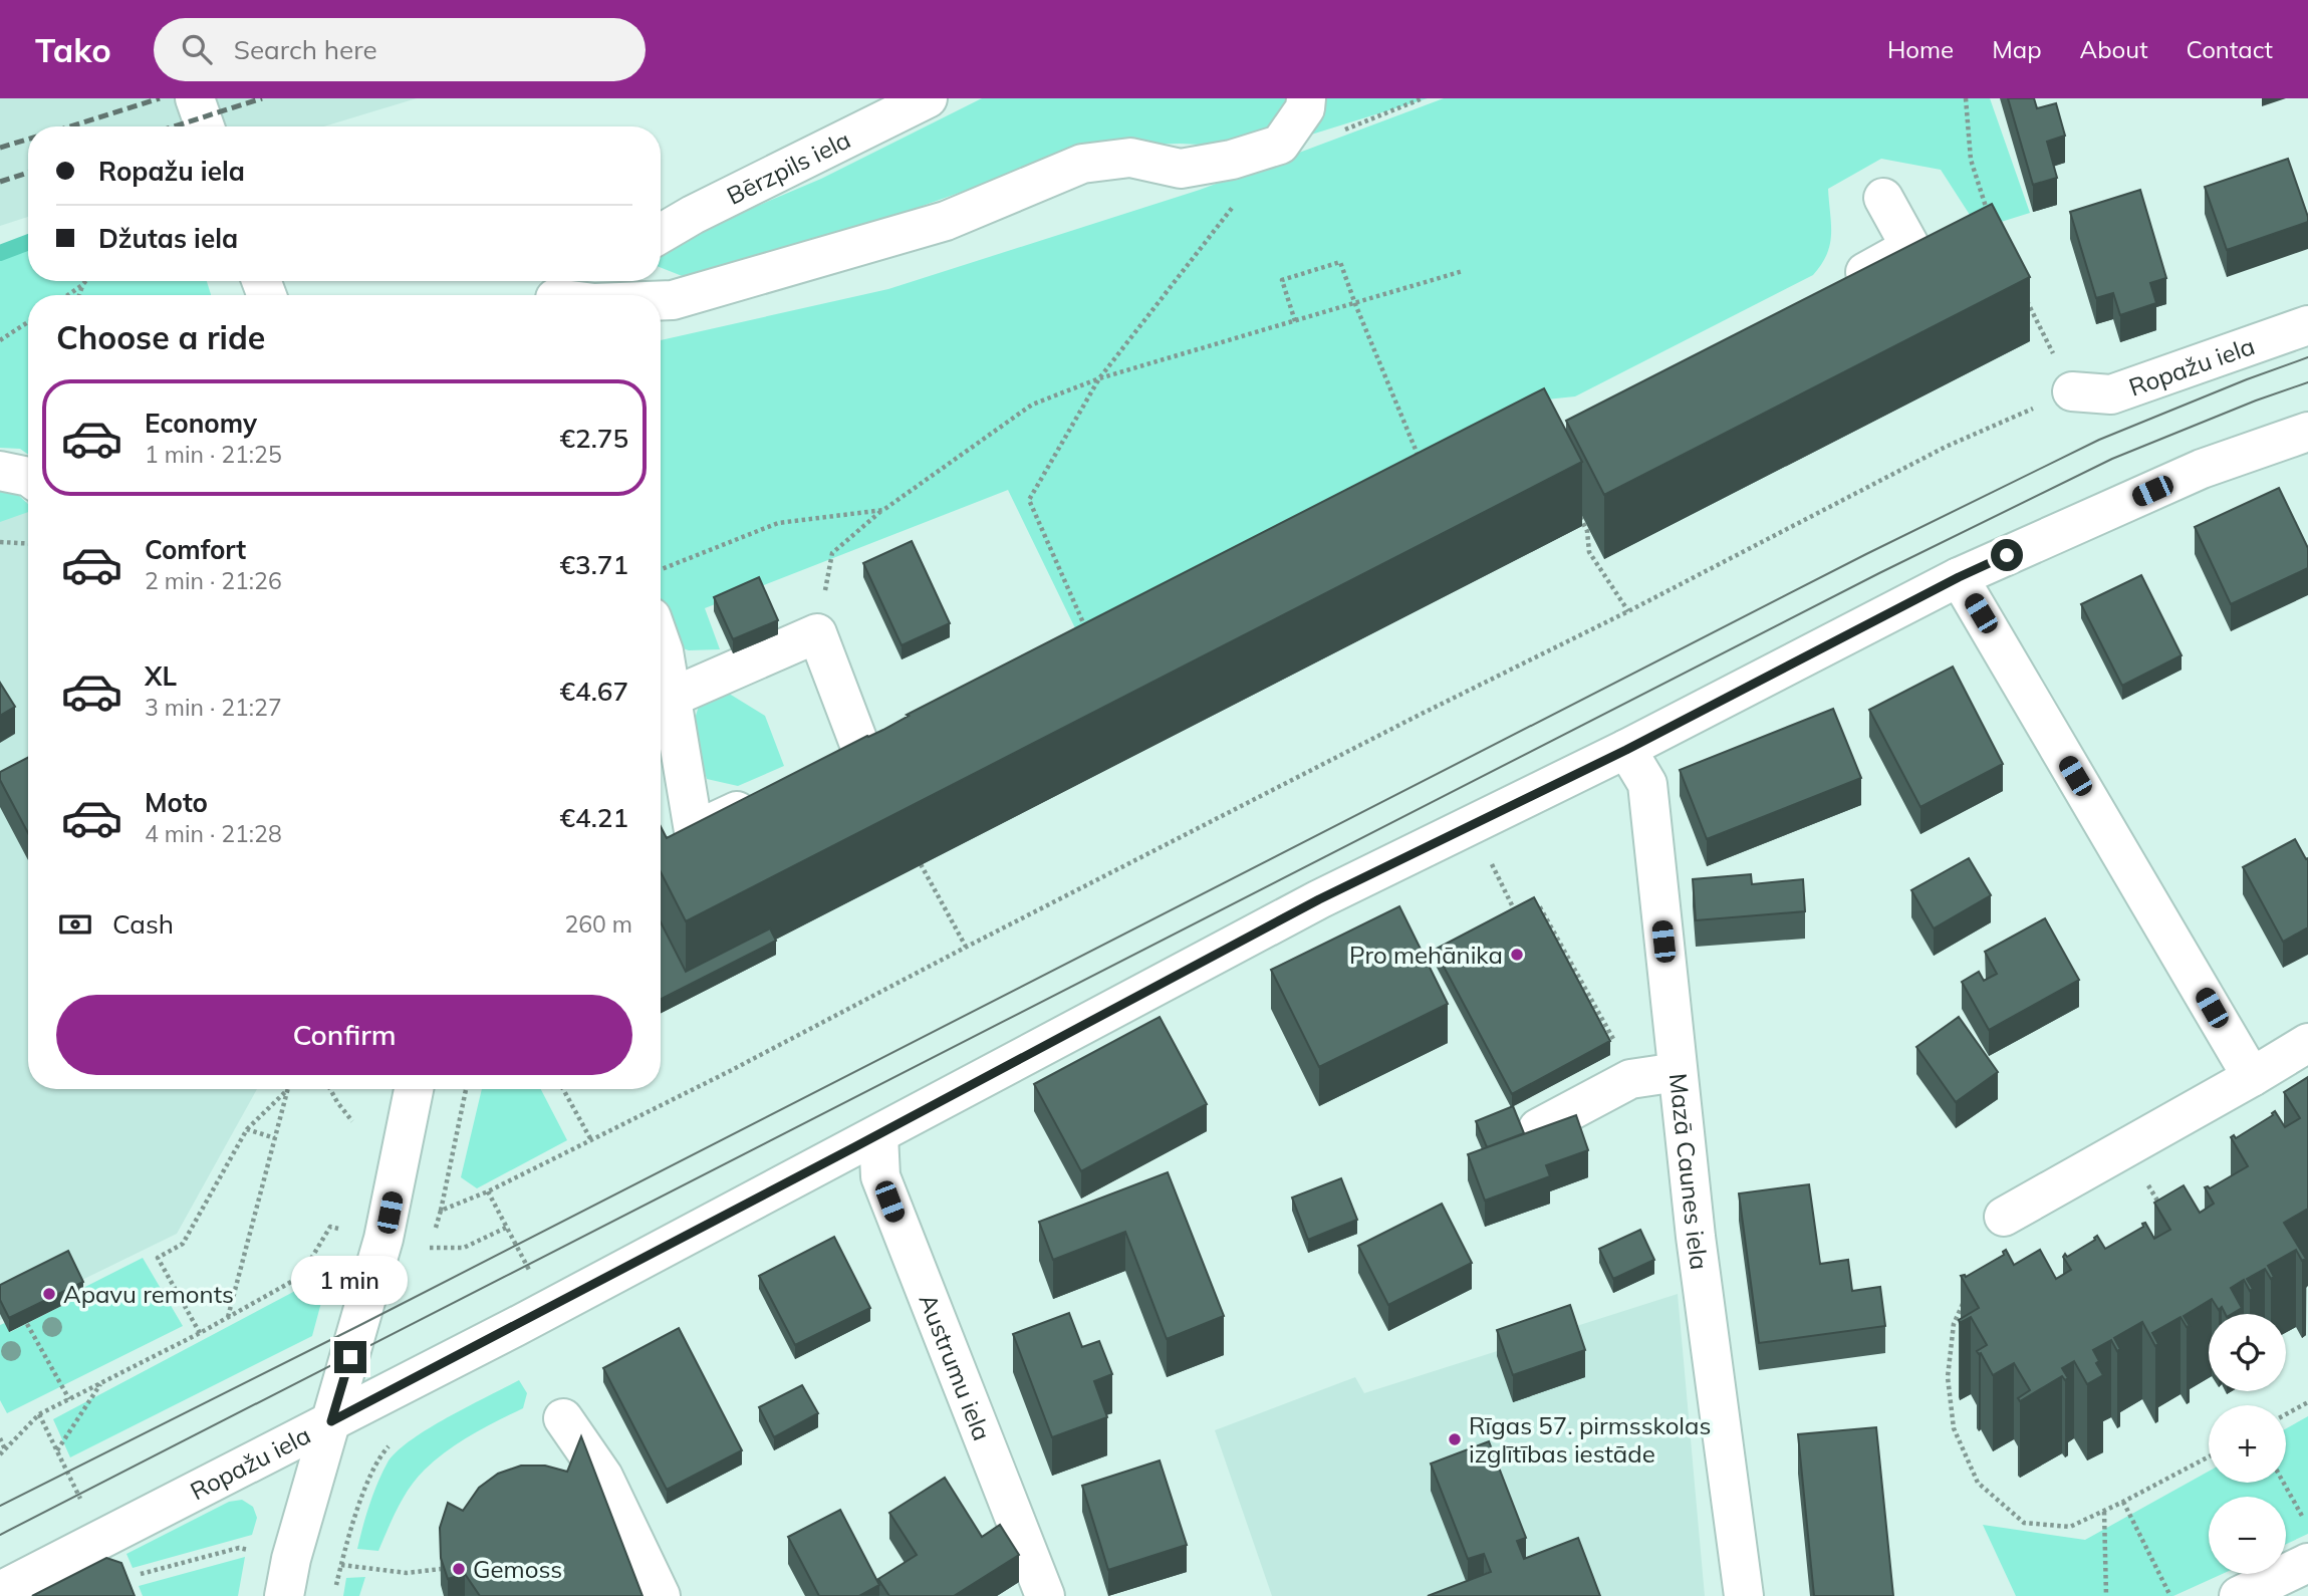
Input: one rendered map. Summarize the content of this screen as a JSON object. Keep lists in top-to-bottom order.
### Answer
{
  "streets": {
    "street": [
      "Bērzpils iela",
      "Ropažu iela",
      "Mazā Caunes iela",
      "Austrumu iela"
    ]
  },
  "crossings": [
    ["Ropažu iela", "Mazā Caunes iela"],
    ["Ropažu iela", "Austrumu iela"]
  ],
  "places": [
    "Pro mehānika",
    "Apavu remonts",
    "Rīgas 57. pirmsskolas izglītības iestāde",
    "Gemoss"
  ],
  "page": {
    "header": "Tako",
    "search": "Search here",
    "nav": [
      "Home",
      "Map",
      "About",
      "Contact"
    ],
    "banner": ["Ropažu iela", "Džutas iela"],
    "heading": "Choose a ride",
    "list": [
      {
        "name": "Economy",
        "note": "1 min · 21:25",
        "value": "€2.75"
      },
      {
        "name": "Comfort",
        "note": "2 min · 21:26",
        "value": "€3.71"
      },
      {
        "name": "XL",
        "note": "3 min · 21:27",
        "value": "€4.67"
      },
      {
        "name": "Moto",
        "note": "4 min · 21:28",
        "value": "€4.21"
      }
    ],
    "pay": ["Cash", "260 m"],
    "buttons": "Confirm",
    "bubble": "1 min",
    "map_buttons": ["+", "−"]
  }
}
